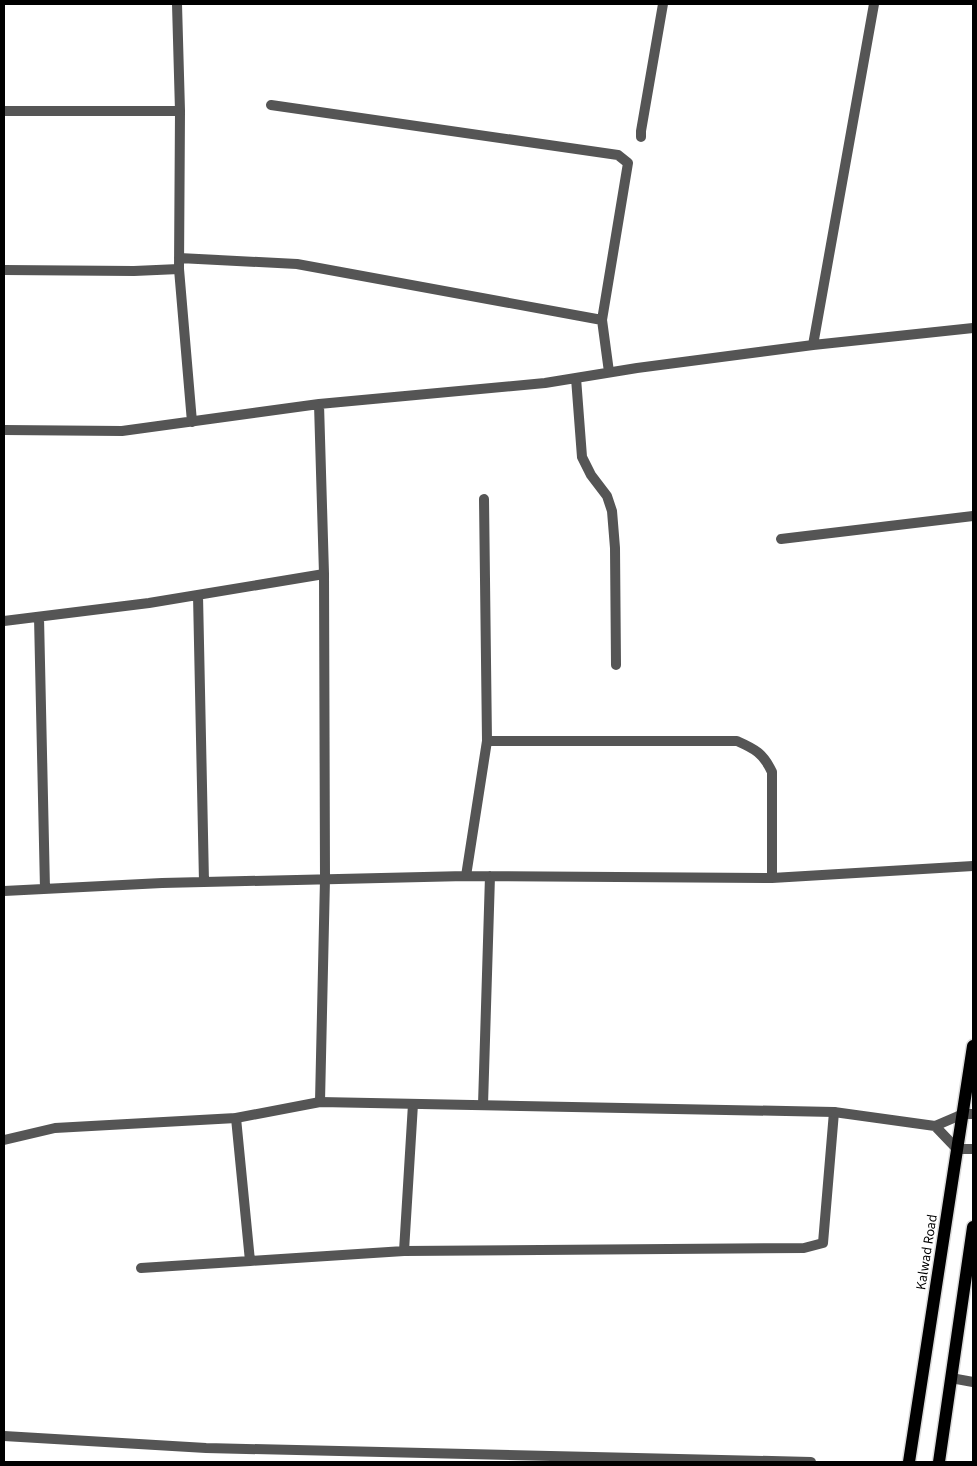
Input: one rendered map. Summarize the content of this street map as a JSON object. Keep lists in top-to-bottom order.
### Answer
{
  "streets": {
    "main road": ["Kalwad Road"]
  }
}
